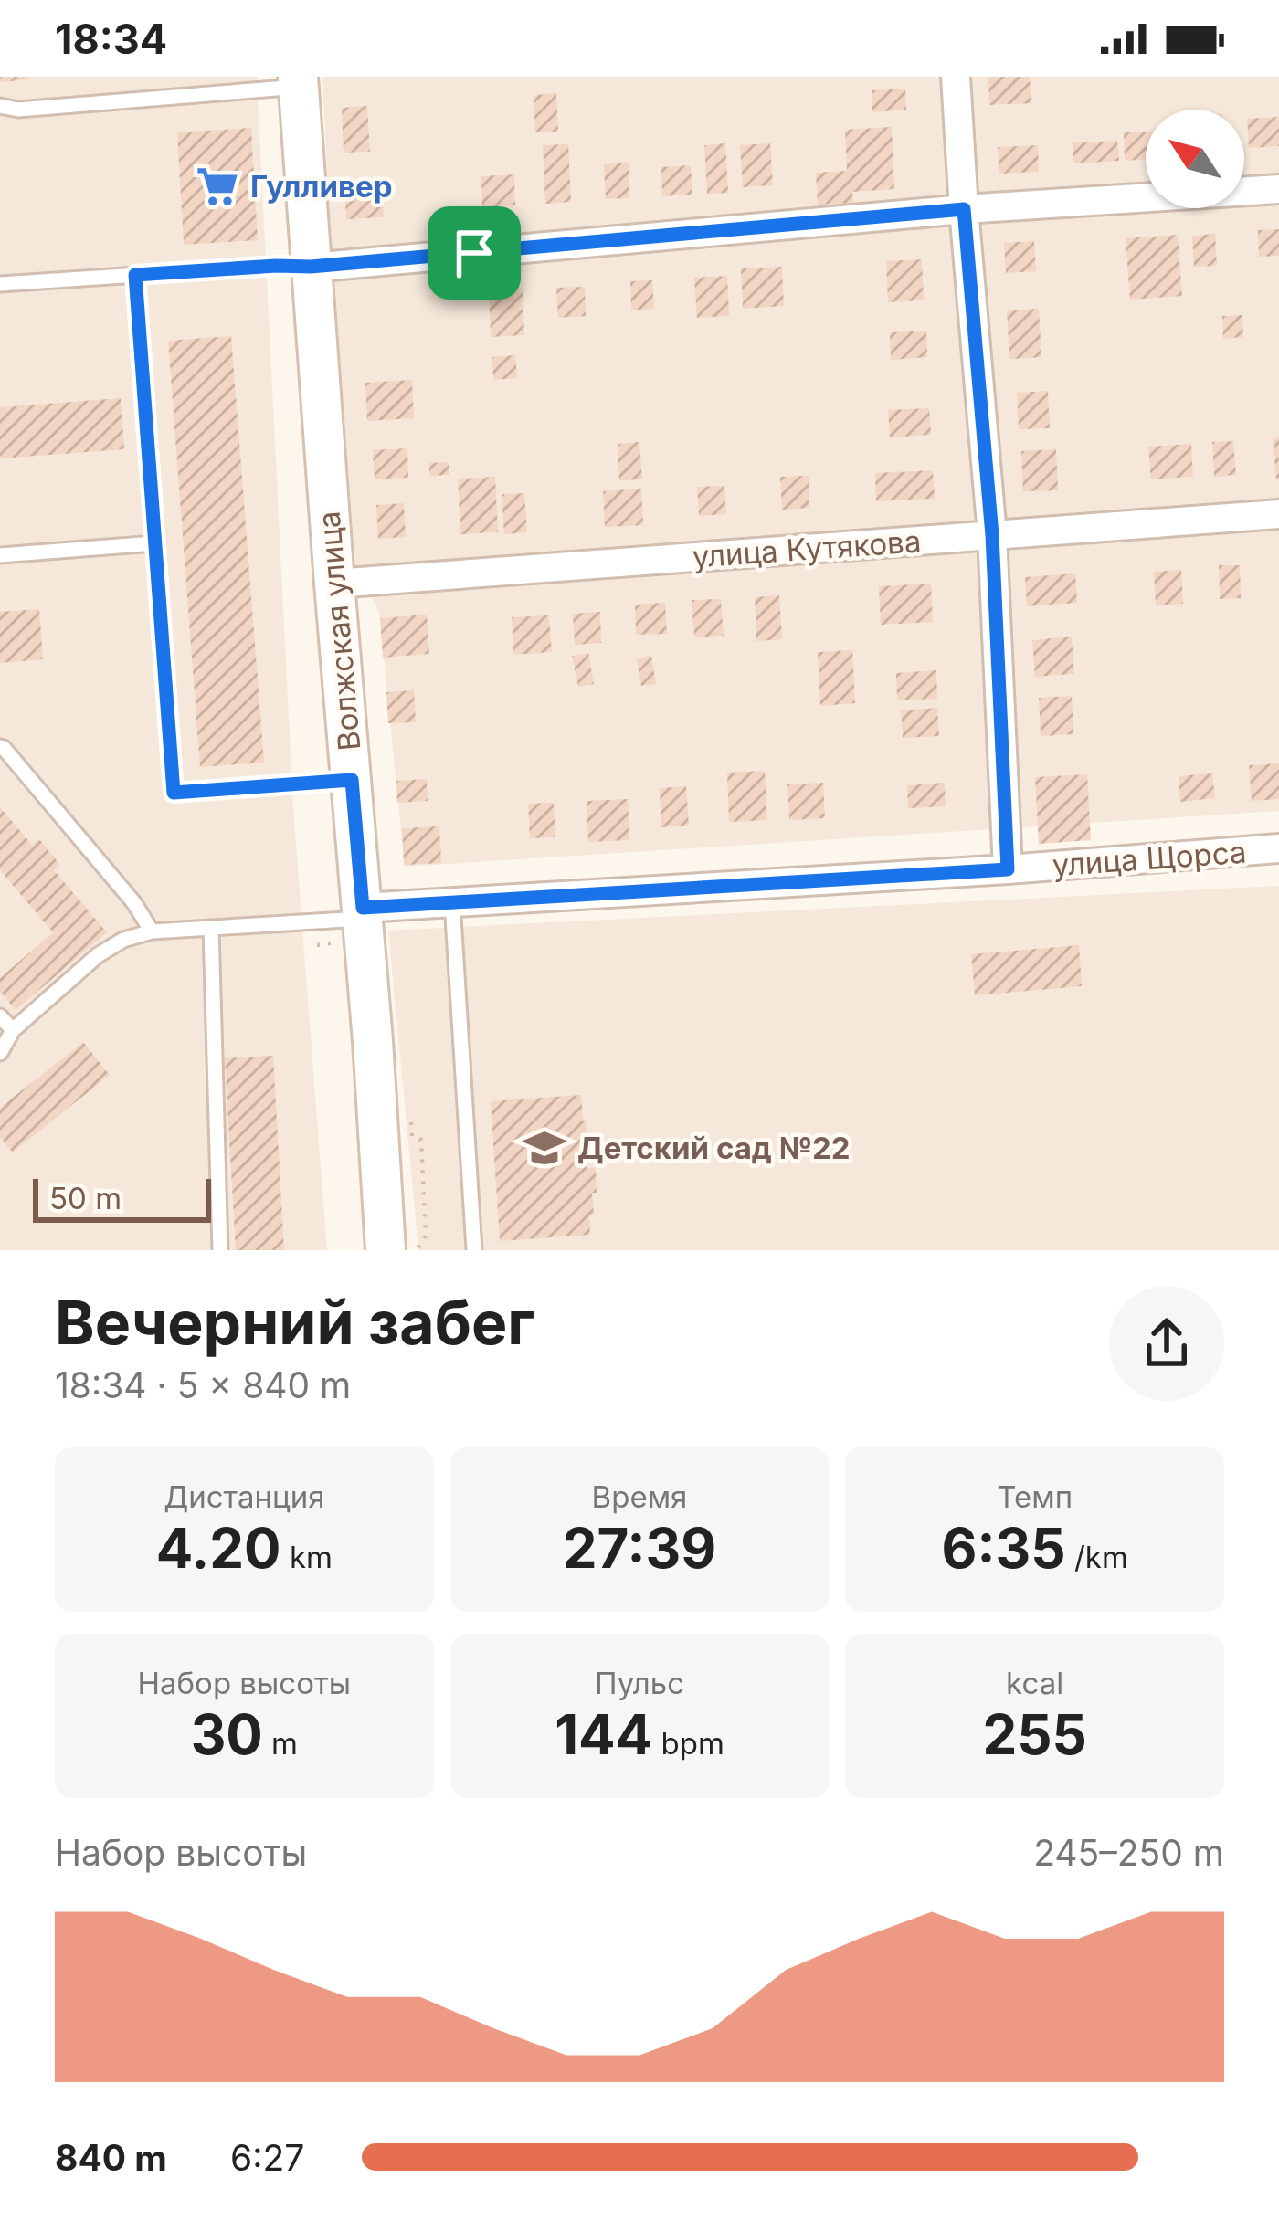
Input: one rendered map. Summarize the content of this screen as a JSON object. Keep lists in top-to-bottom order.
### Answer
{
  "streets": {
    "street": ["улица Кутякова", "Волжская улица", "улица Щорса"]
  },
  "crossings": [
    ["улица Кутякова", "Волжская улица"],
    ["Волжская улица", "улица Щорса"]
  ],
  "places": {
    "supermarket": ["Гулливер"],
    "school or university": ["Детский сад №22"]
  },
  "scale_bar": "50 m",
  "north": "top left",
  "page": {
    "status": "18:34",
    "scale": "50 m",
    "heading": ["Вечерний забег", "18:34 · 5 × 840 m"],
    "stats": [
      ["Дистанция", "4.20 km"],
      ["Время", "27:39"],
      ["Темп", "6:35 /km"],
      ["Набор высоты", "30 m"],
      ["Пульс", "144 bpm"],
      ["kcal", "255"]
    ],
    "chart": ["Набор высоты", "245–250 m"],
    "list": [
      {
        "name": "840 m",
        "note": "6:27"
      }
    ]
  }
}
